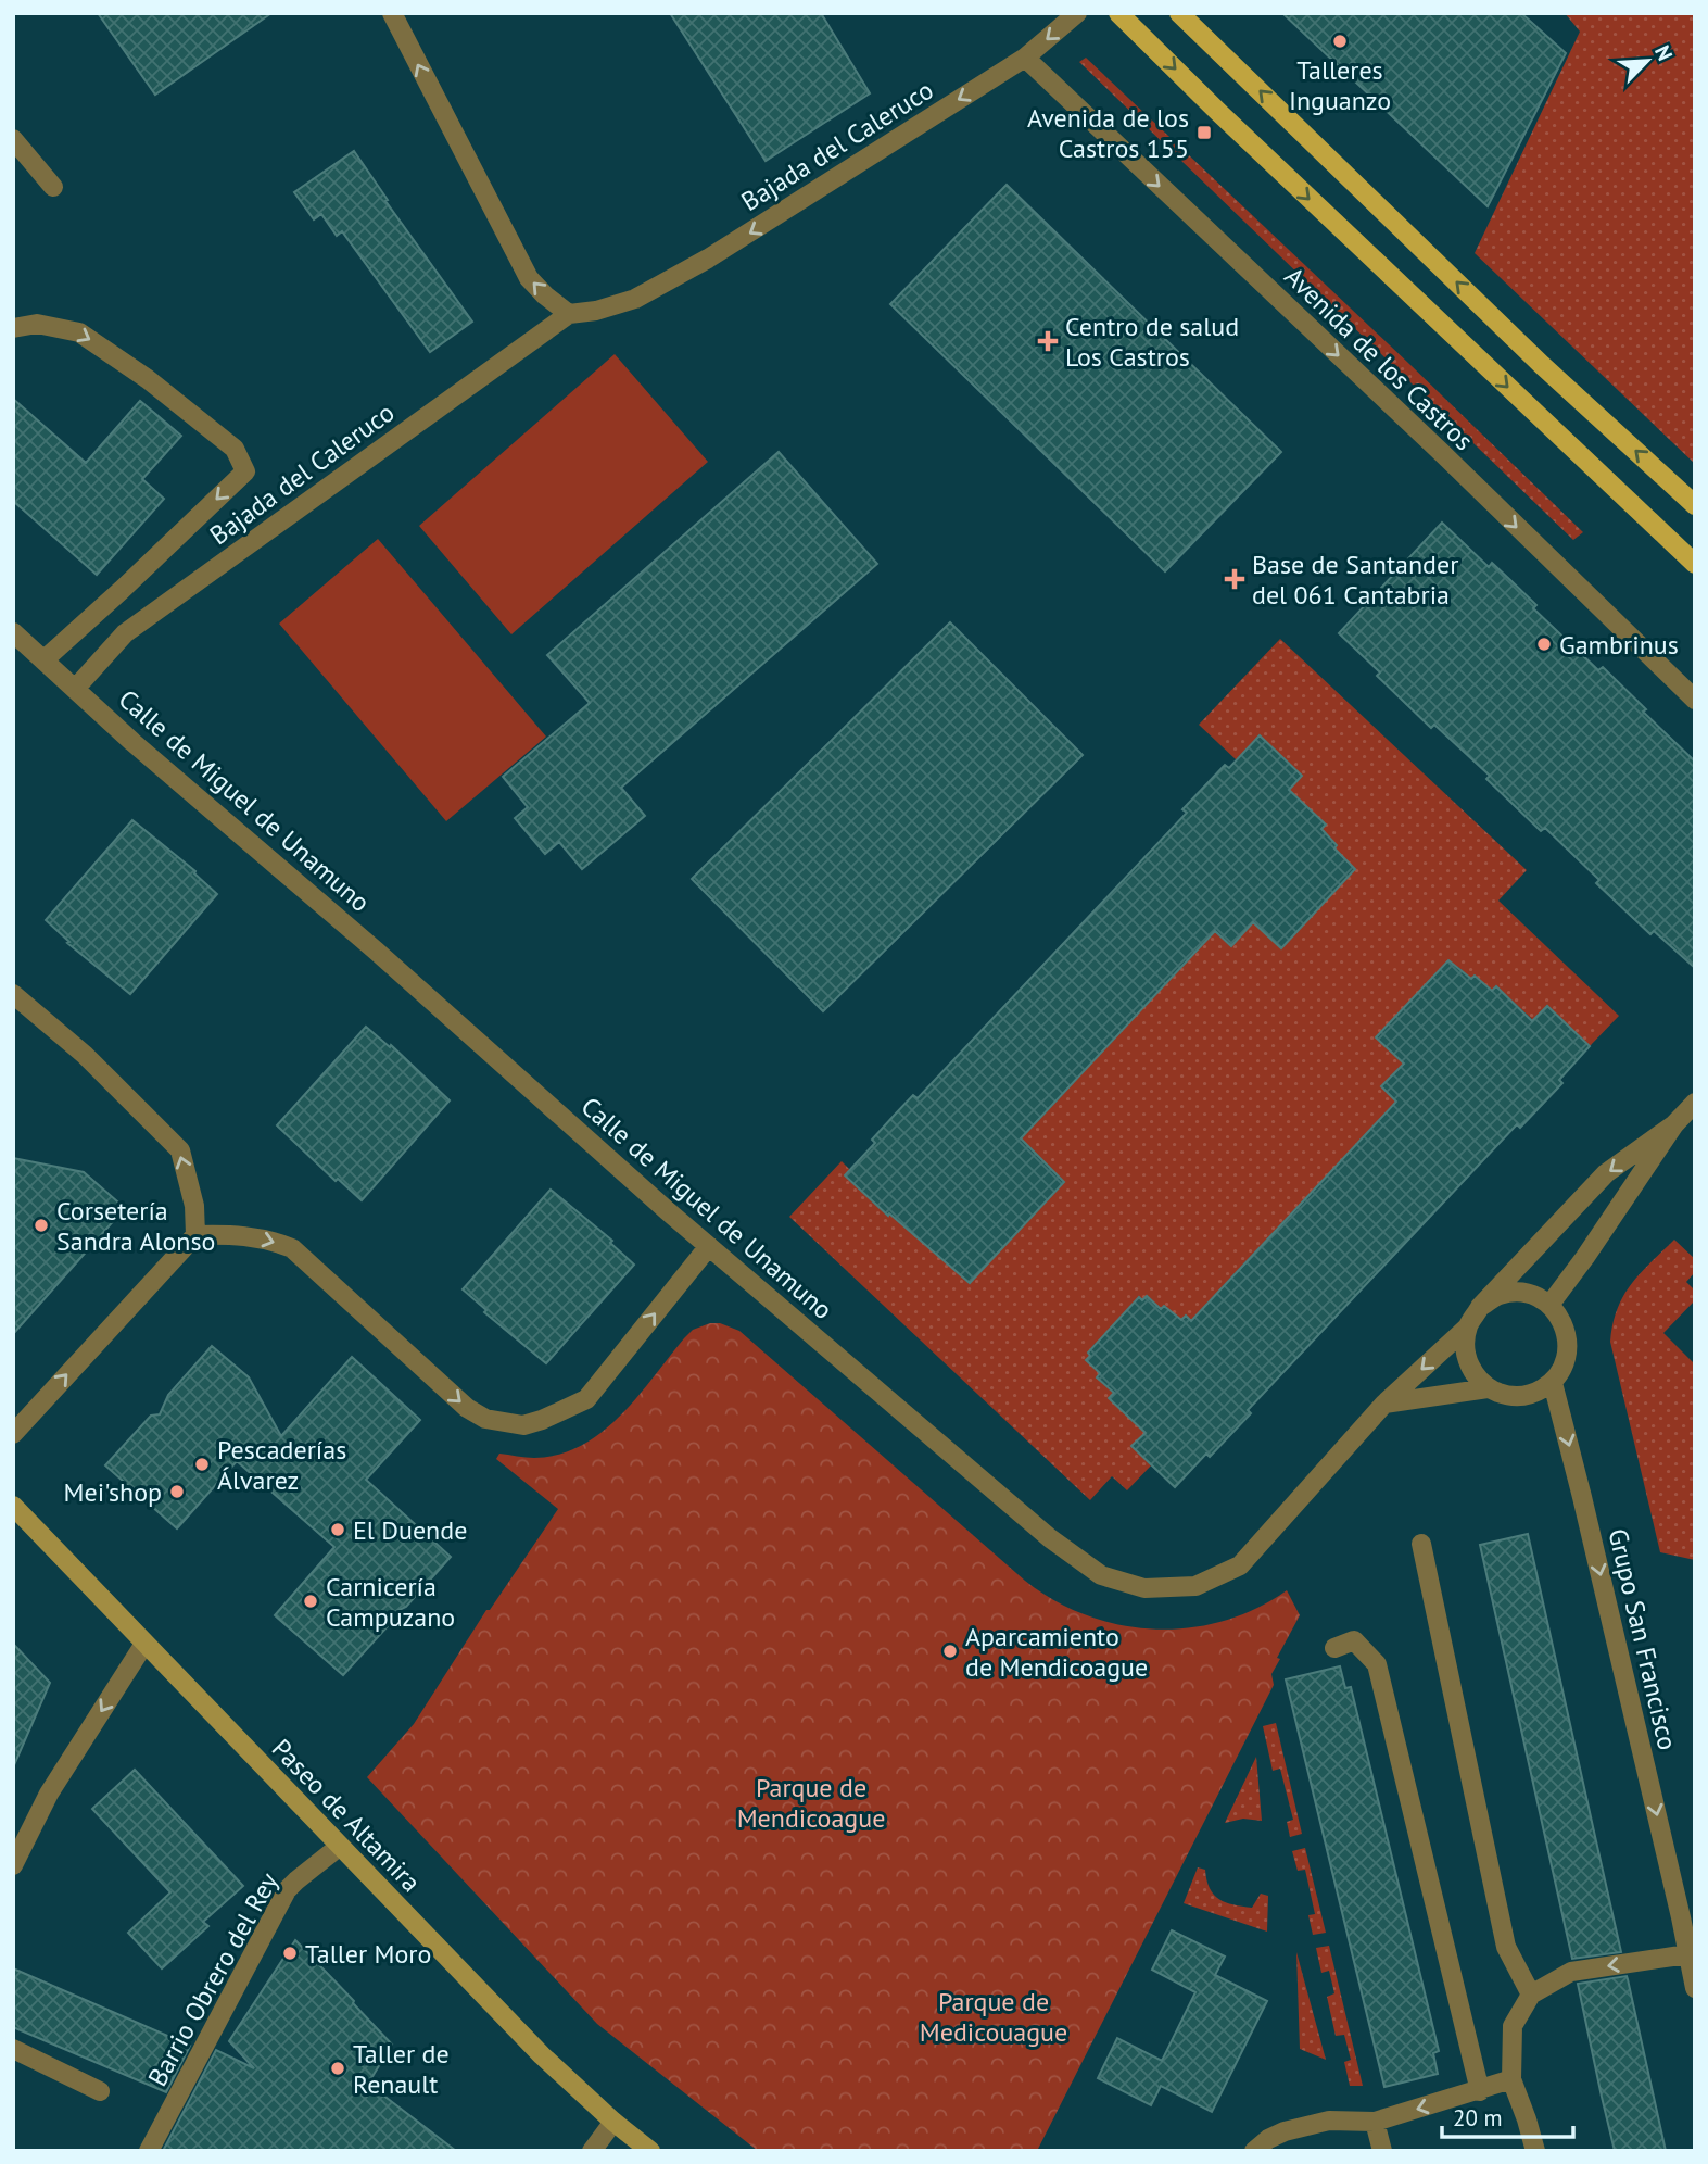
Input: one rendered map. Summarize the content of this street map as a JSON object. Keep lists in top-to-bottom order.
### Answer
{
  "streets": {
    "main road": ["Paseo de Altamira"],
    "street": [
      "Bajada del Caleruco",
      "Avenida de los Castros",
      "Calle de Miguel de Unamuno",
      "Grupo San Francisco",
      "Barrio Obrero del Rey"
    ]
  },
  "crossings": [
    ["Bajada del Caleruco", "Avenida de los Castros"],
    ["Bajada del Caleruco", "Calle de Miguel de Unamuno"],
    ["Calle de Miguel de Unamuno", "Grupo San Francisco"],
    ["Paseo de Altamira", "Barrio Obrero del Rey"]
  ],
  "one_way": ["Avenida de los Castros", "Grupo San Francisco"],
  "parks": ["Parque de Mendicoague", "Parque de Medicouague"],
  "places": {
    "other": [
      "Talleres Inguanzo",
      "Gambrinus",
      "Corsetería Sandra Alonso",
      "Pescaderías Álvarez",
      "Mei'shop",
      "El Duende",
      "Carnicería Campuzano",
      "Aparcamiento de Mendicoague",
      "Taller Moro",
      "Taller de Renault"
    ],
    "transit": ["Avenida de los Castros 155"],
    "health": ["Centro de salud Los Castros", "Base de Santander del 061 Cantabria"]
  },
  "scale_bar": "20 m",
  "north": "top right"
}
